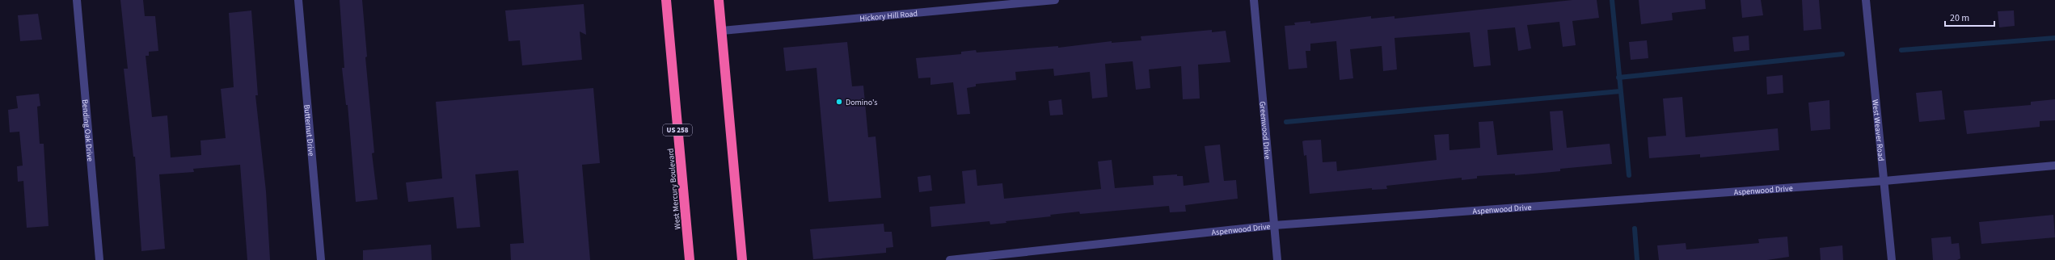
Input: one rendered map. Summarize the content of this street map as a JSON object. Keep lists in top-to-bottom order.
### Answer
{
  "streets": {
    "highway": ["US 258", "West Mercury Boulevard"],
    "street": [
      "Hickory Hill Road",
      "Bending Oak Drive",
      "Butternut Drive",
      "Greenwood Drive",
      "West Weaver Road",
      "Aspenwood Drive"
    ]
  },
  "crossings": [
    ["Greenwood Drive", "Aspenwood Drive"],
    ["West Weaver Road", "Aspenwood Drive"]
  ],
  "places": ["Domino's"],
  "scale_bar": "20 m"
}
